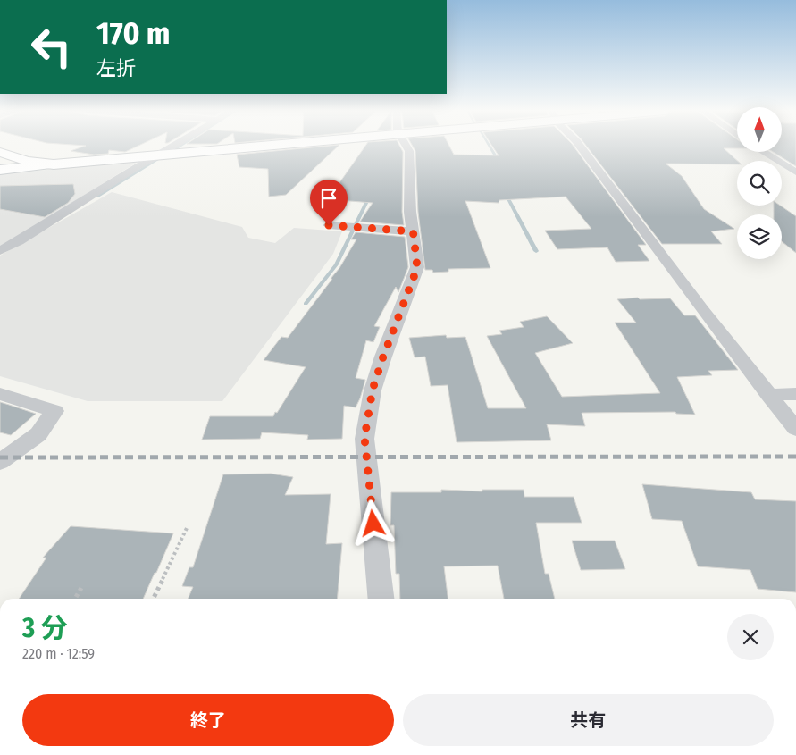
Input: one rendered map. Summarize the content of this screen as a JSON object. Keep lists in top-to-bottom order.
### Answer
{
  "north": "top",
  "page": {
    "turn": ["170 m", "左折"],
    "heading": ["3 分", "220 m · 12:59"],
    "buttons": ["終了", "共有"]
  }
}
